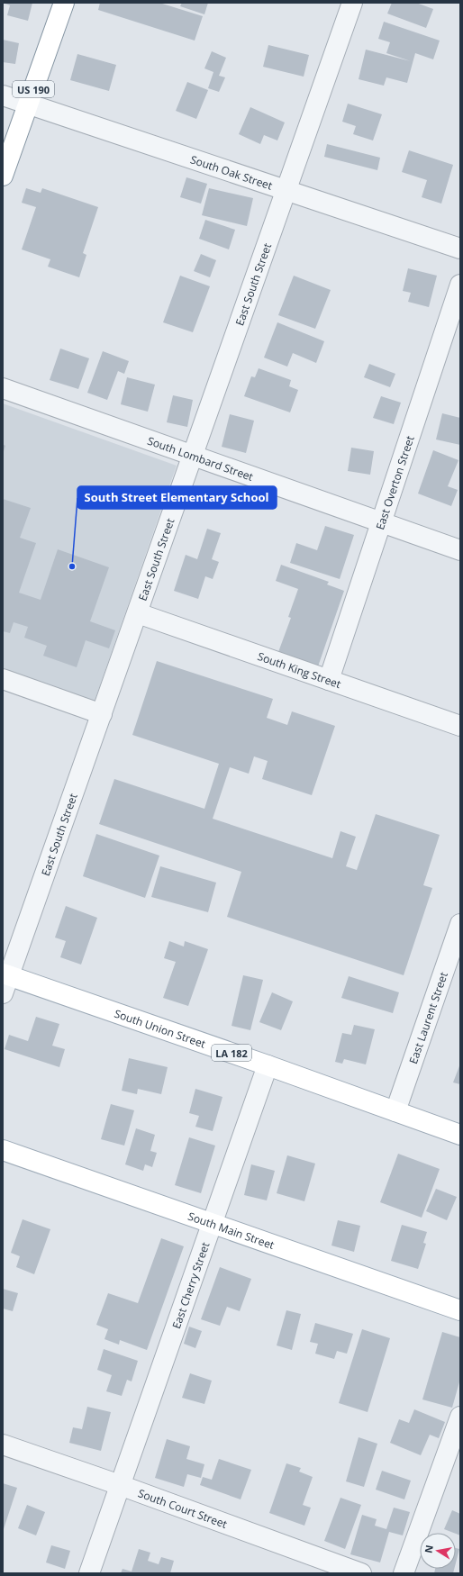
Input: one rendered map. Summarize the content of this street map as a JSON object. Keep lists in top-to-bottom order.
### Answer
{
  "streets": {
    "main road": [
      "US 190",
      "South Union Street",
      "LA 182",
      "South Main Street"
    ],
    "street": [
      "South Oak Street",
      "East South Street",
      "South Lombard Street",
      "East Overton Street",
      "South King Street",
      "East Laurent Street",
      "East Cherry Street",
      "South Court Street"
    ]
  },
  "crossings": [
    ["US 190", "South Oak Street"],
    ["South Oak Street", "East South Street"],
    ["East South Street", "South Lombard Street"],
    ["East South Street", "South King Street"],
    ["East South Street", "South Union Street"],
    ["South Lombard Street", "East Overton Street"],
    ["East Overton Street", "South King Street"],
    ["East Laurent Street", "South Union Street"],
    ["South Union Street", "East Cherry Street"],
    ["South Main Street", "East Cherry Street"],
    ["East Cherry Street", "South Court Street"]
  ],
  "places": ["South Street Elementary School"],
  "north": "left"
}
